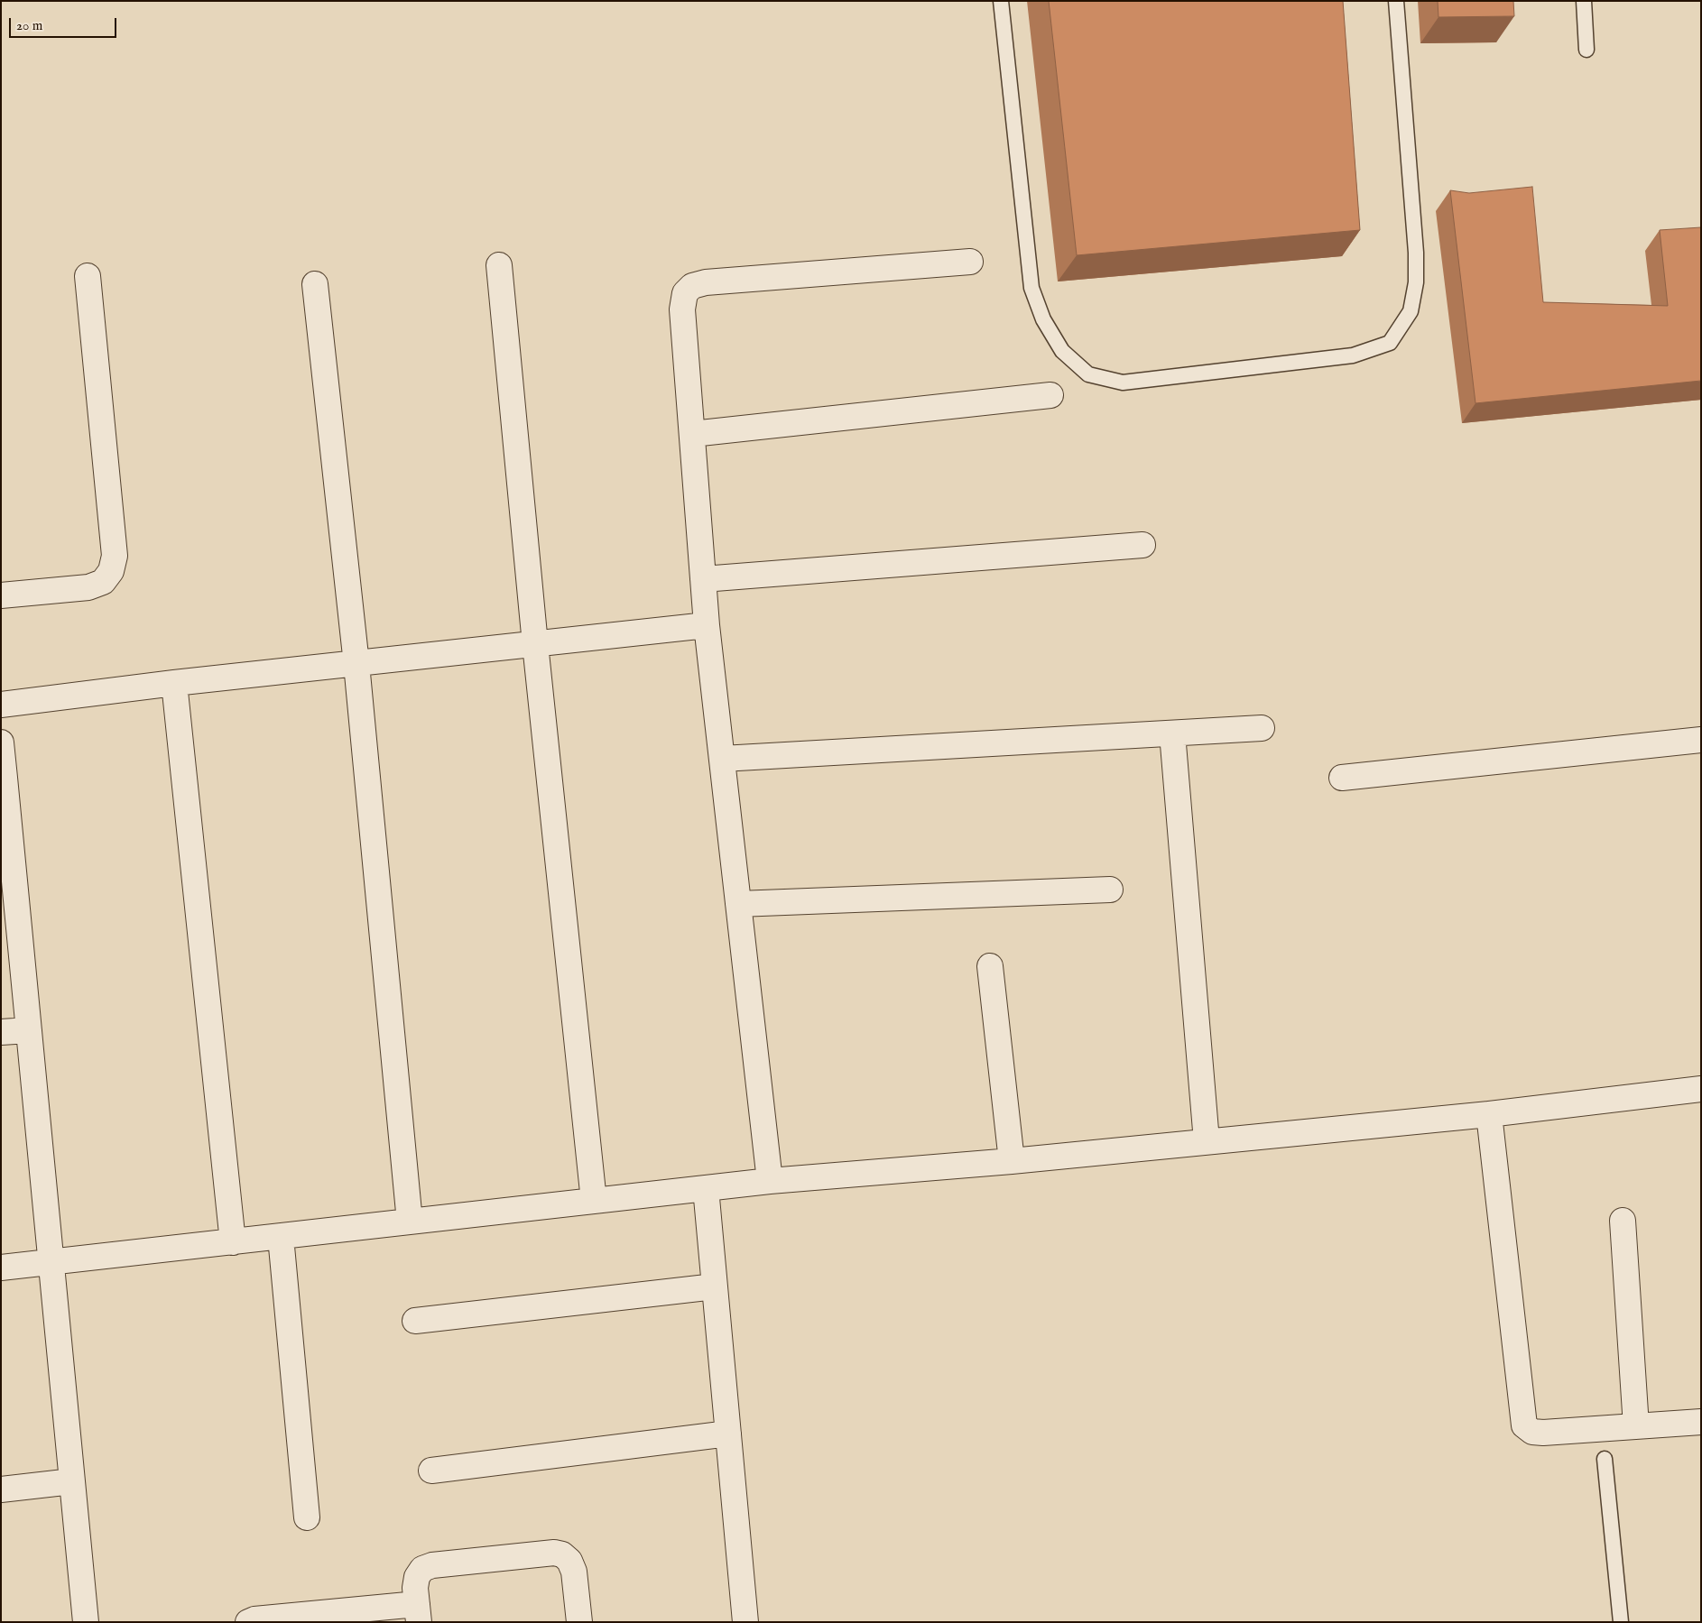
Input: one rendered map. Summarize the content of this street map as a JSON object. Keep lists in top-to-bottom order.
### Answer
{
  "scale_bar": "20 m"
}
